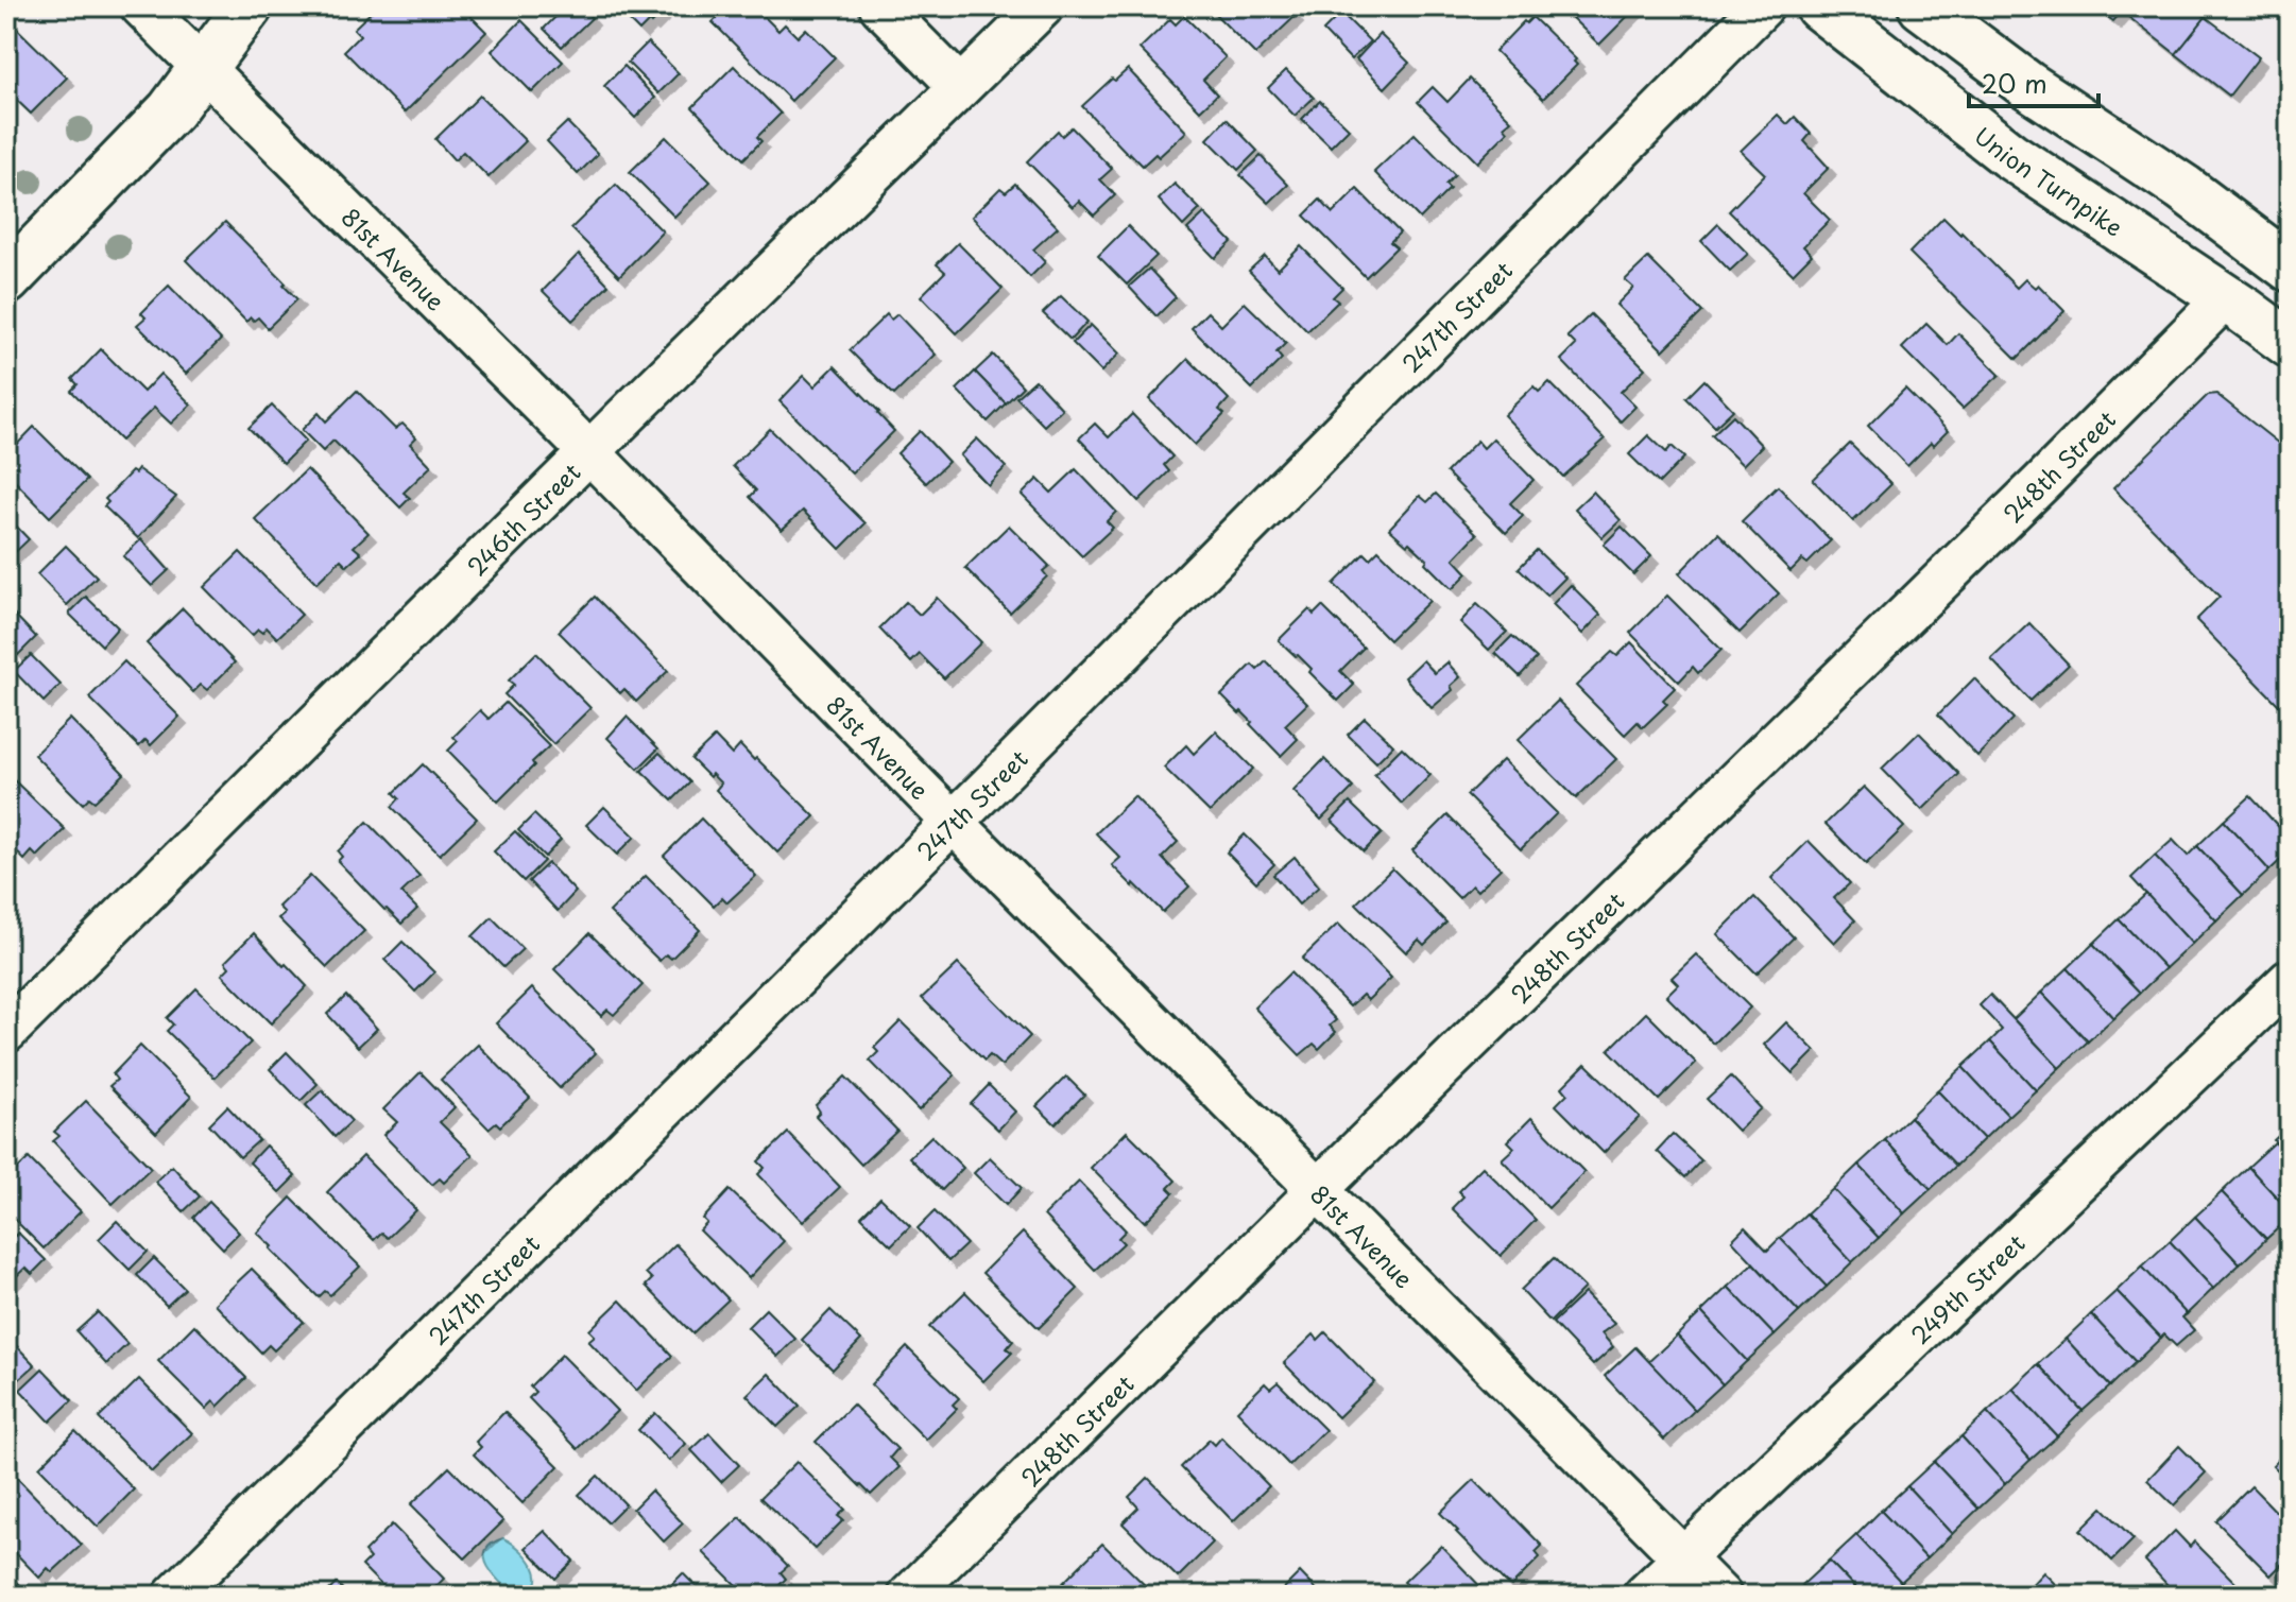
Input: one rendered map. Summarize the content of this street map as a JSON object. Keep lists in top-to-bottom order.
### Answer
{
  "streets": {
    "main road": ["Union Turnpike"],
    "street": [
      "81st Avenue",
      "247th Street",
      "248th Street",
      "246th Street",
      "249th Street"
    ]
  },
  "crossings": [
    ["Union Turnpike", "248th Street"],
    ["81st Avenue", "247th Street"],
    ["81st Avenue", "248th Street"],
    ["81st Avenue", "246th Street"],
    ["81st Avenue", "249th Street"]
  ],
  "scale_bar": "20 m"
}
